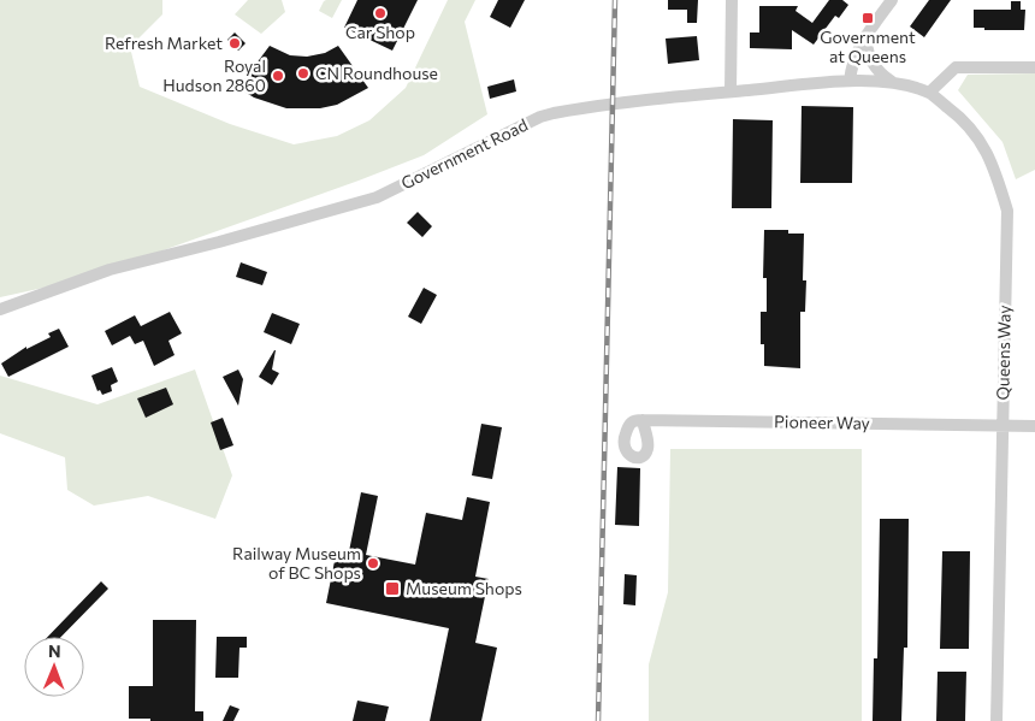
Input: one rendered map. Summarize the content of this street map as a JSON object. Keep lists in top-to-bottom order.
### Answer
{
  "streets": {
    "street": ["Government Road", "Queens Way", "Pioneer Way"]
  },
  "crossings": [
    ["Government Road", "Queens Way"],
    ["Queens Way", "Pioneer Way"]
  ],
  "places": {
    "other": [
      "Car Shop",
      "Refresh Market",
      "CN Roundhouse",
      "Royal Hudson 2860",
      "Railway Museum of BC Shops"
    ],
    "transit": ["Government at Queens", "Museum Shops"]
  },
  "north": "top"
}
